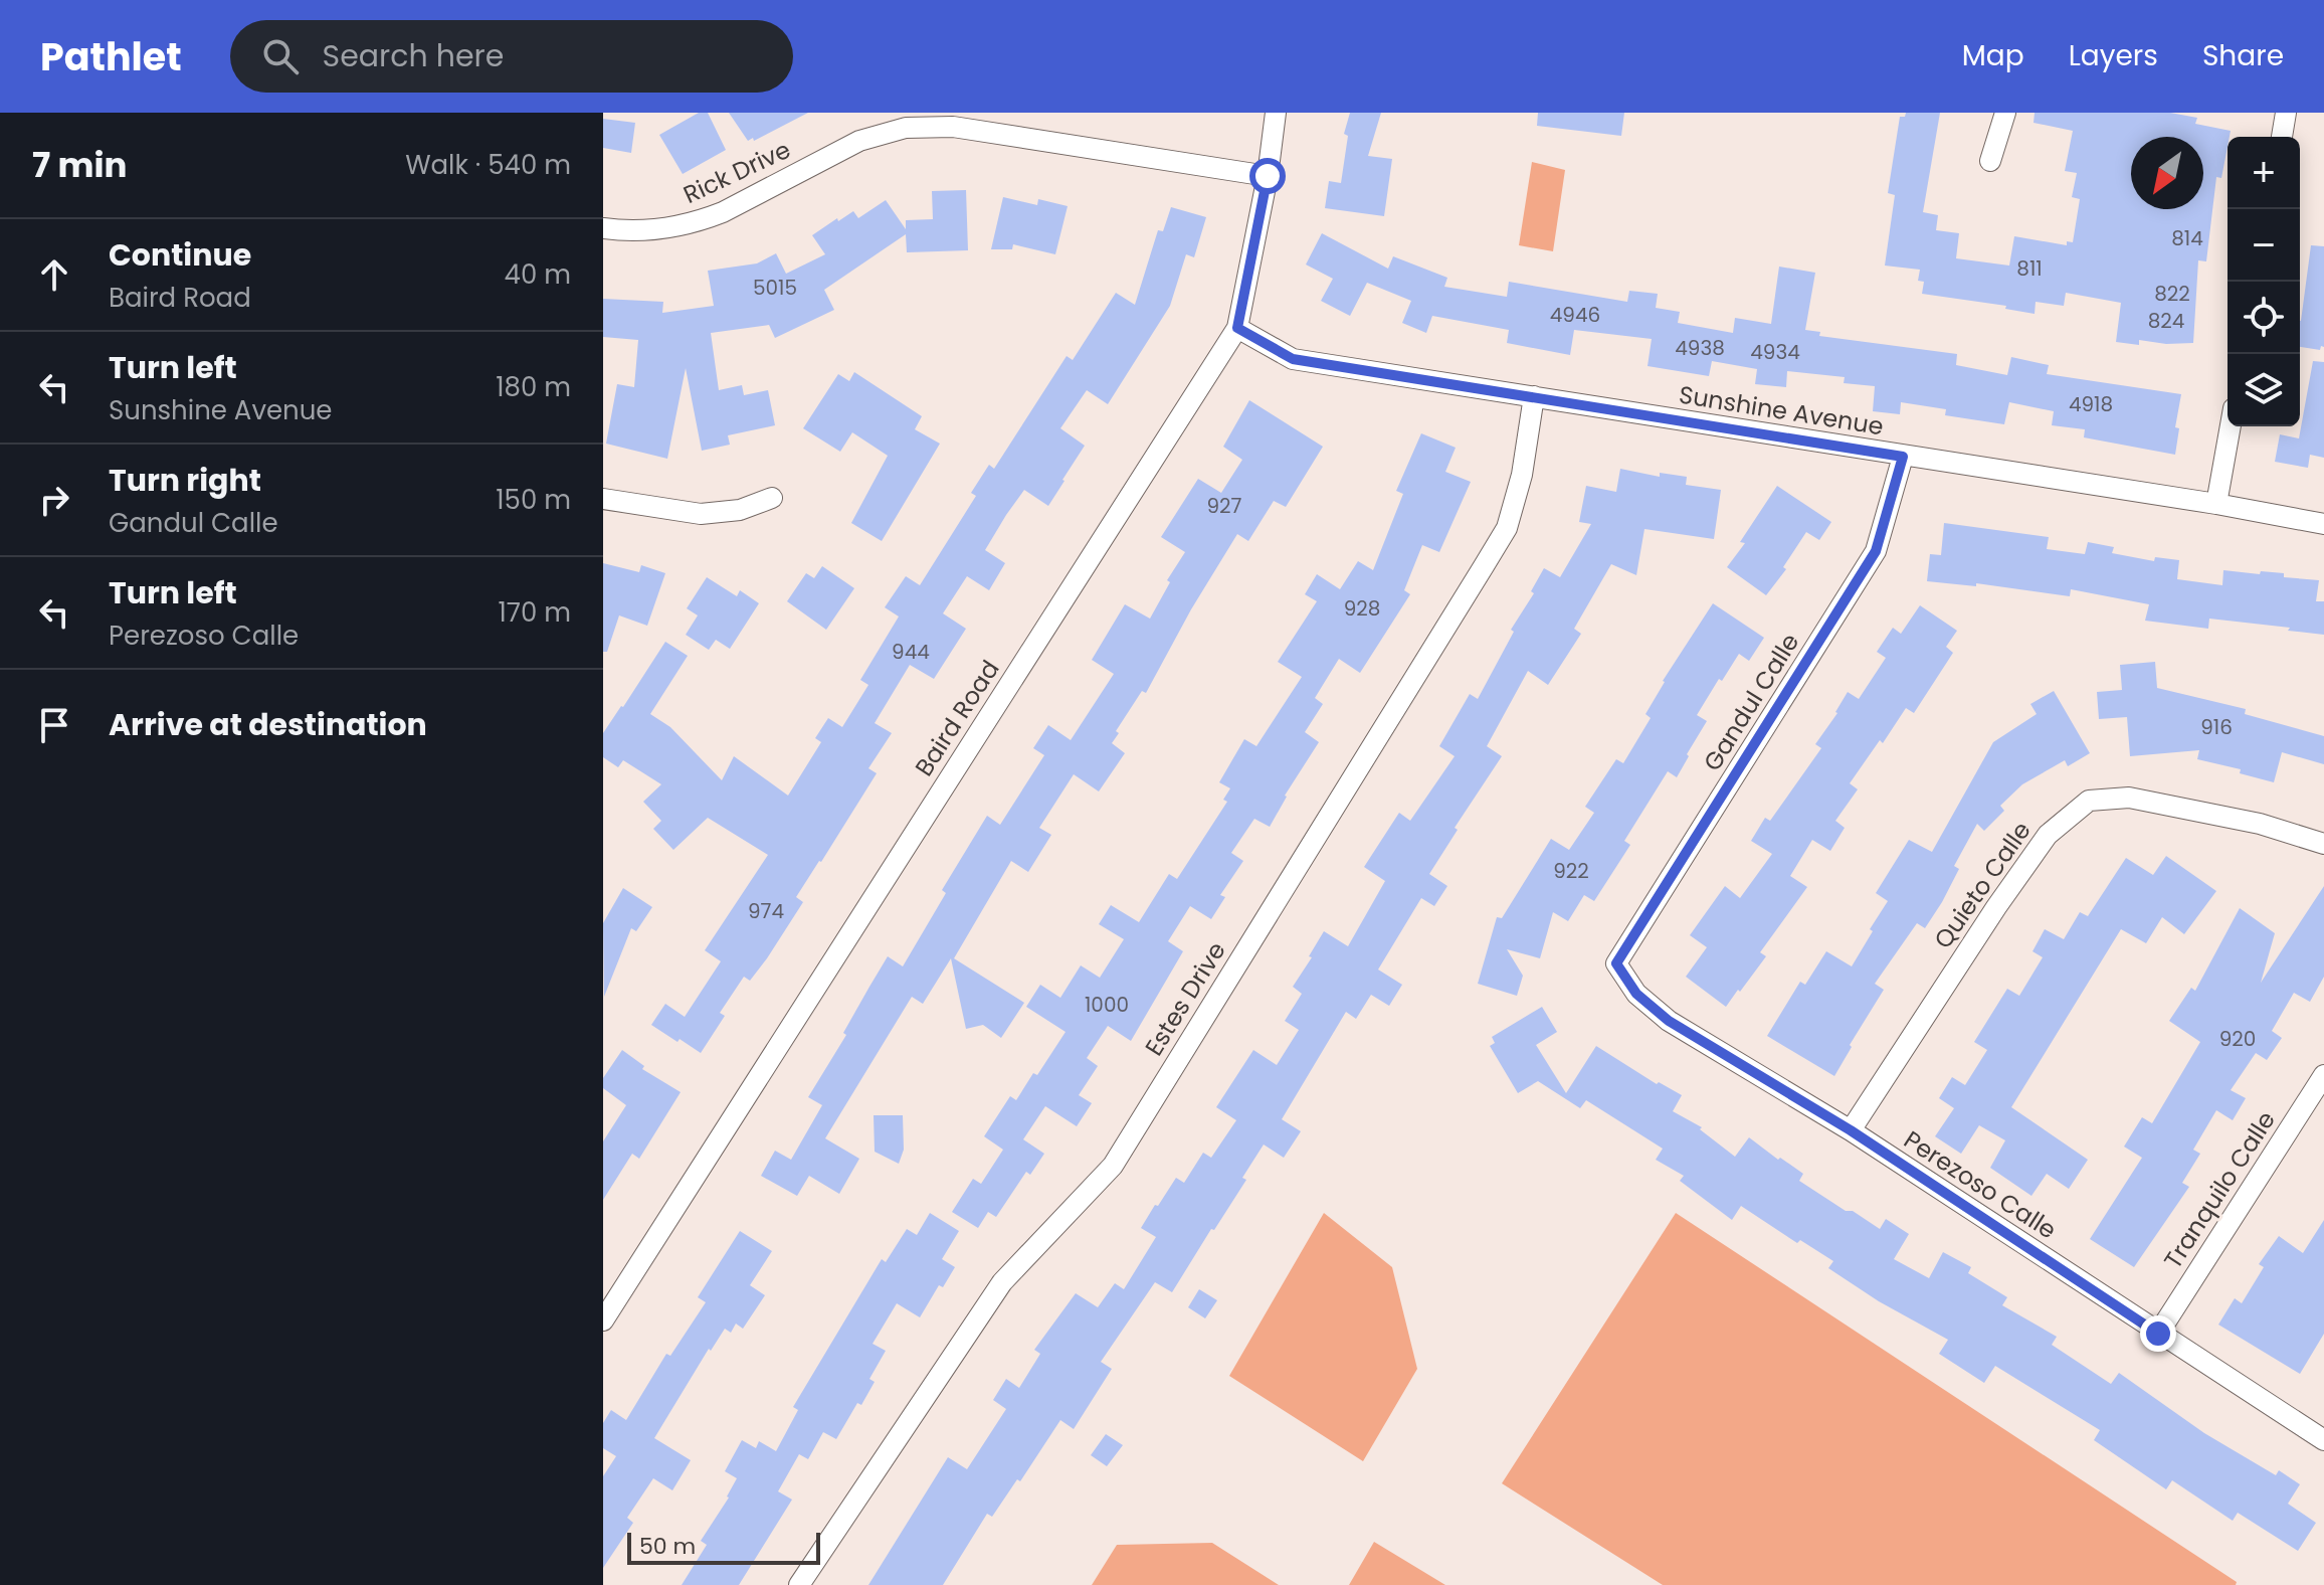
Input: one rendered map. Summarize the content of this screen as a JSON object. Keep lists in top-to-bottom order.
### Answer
{
  "streets": {
    "street": [
      "Rick Drive",
      "Sunshine Avenue",
      "Gandul Calle",
      "Baird Road",
      "Quieto Calle",
      "Estes Drive",
      "Perezoso Calle",
      "Tranquilo Calle"
    ]
  },
  "crossings": [
    ["Rick Drive", "Baird Road"],
    ["Sunshine Avenue", "Gandul Calle"],
    ["Sunshine Avenue", "Baird Road"],
    ["Sunshine Avenue", "Estes Drive"],
    ["Gandul Calle", "Perezoso Calle"],
    ["Quieto Calle", "Perezoso Calle"],
    ["Perezoso Calle", "Tranquilo Calle"]
  ],
  "house_numbers": [
    "814",
    "811",
    "5015",
    "822",
    "4946",
    "824",
    "4938",
    "4934",
    "4918",
    "927",
    "928",
    "944",
    "916",
    "922",
    "974",
    "1000",
    "920"
  ],
  "scale_bar": "50 m",
  "north": "bottom left",
  "page": {
    "header": "Pathlet",
    "search": "Search here",
    "nav": ["Map", "Layers", "Share"],
    "heading": ["7 min", "Walk · 540 m"],
    "map_buttons": ["+", "−"],
    "list": [
      ["Continue", "Baird Road", "40 m"],
      ["Turn left", "Sunshine Avenue", "180 m"],
      ["Turn right", "Gandul Calle", "150 m"],
      ["Turn left", "Perezoso Calle", "170 m"],
      "Arrive at destination"
    ],
    "scale": "50 m"
  }
}
